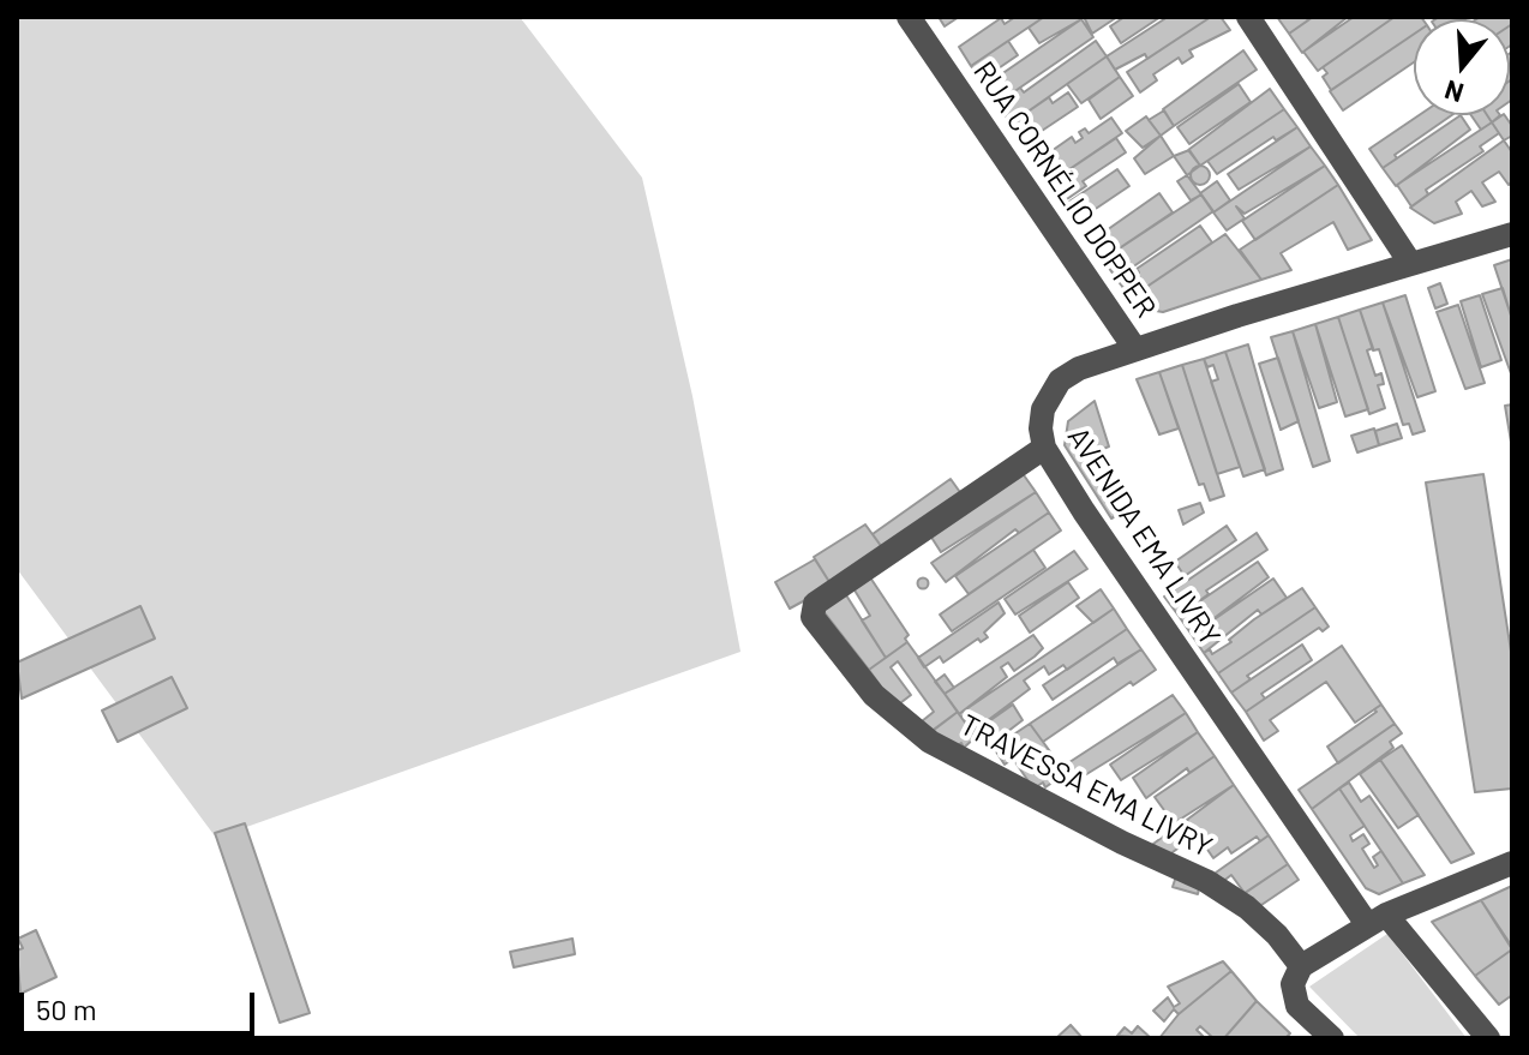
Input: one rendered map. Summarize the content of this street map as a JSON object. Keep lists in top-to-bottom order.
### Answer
{
  "streets": {
    "street": ["RUA CORNÉLIO DOPPER", "AVENIDA EMA LIVRY", "TRAVESSA EMA LIVRY"]
  },
  "crossings": [
    ["RUA CORNÉLIO DOPPER", "AVENIDA EMA LIVRY"],
    ["AVENIDA EMA LIVRY", "TRAVESSA EMA LIVRY"]
  ],
  "scale_bar": "50 m",
  "north": "bottom"
}
